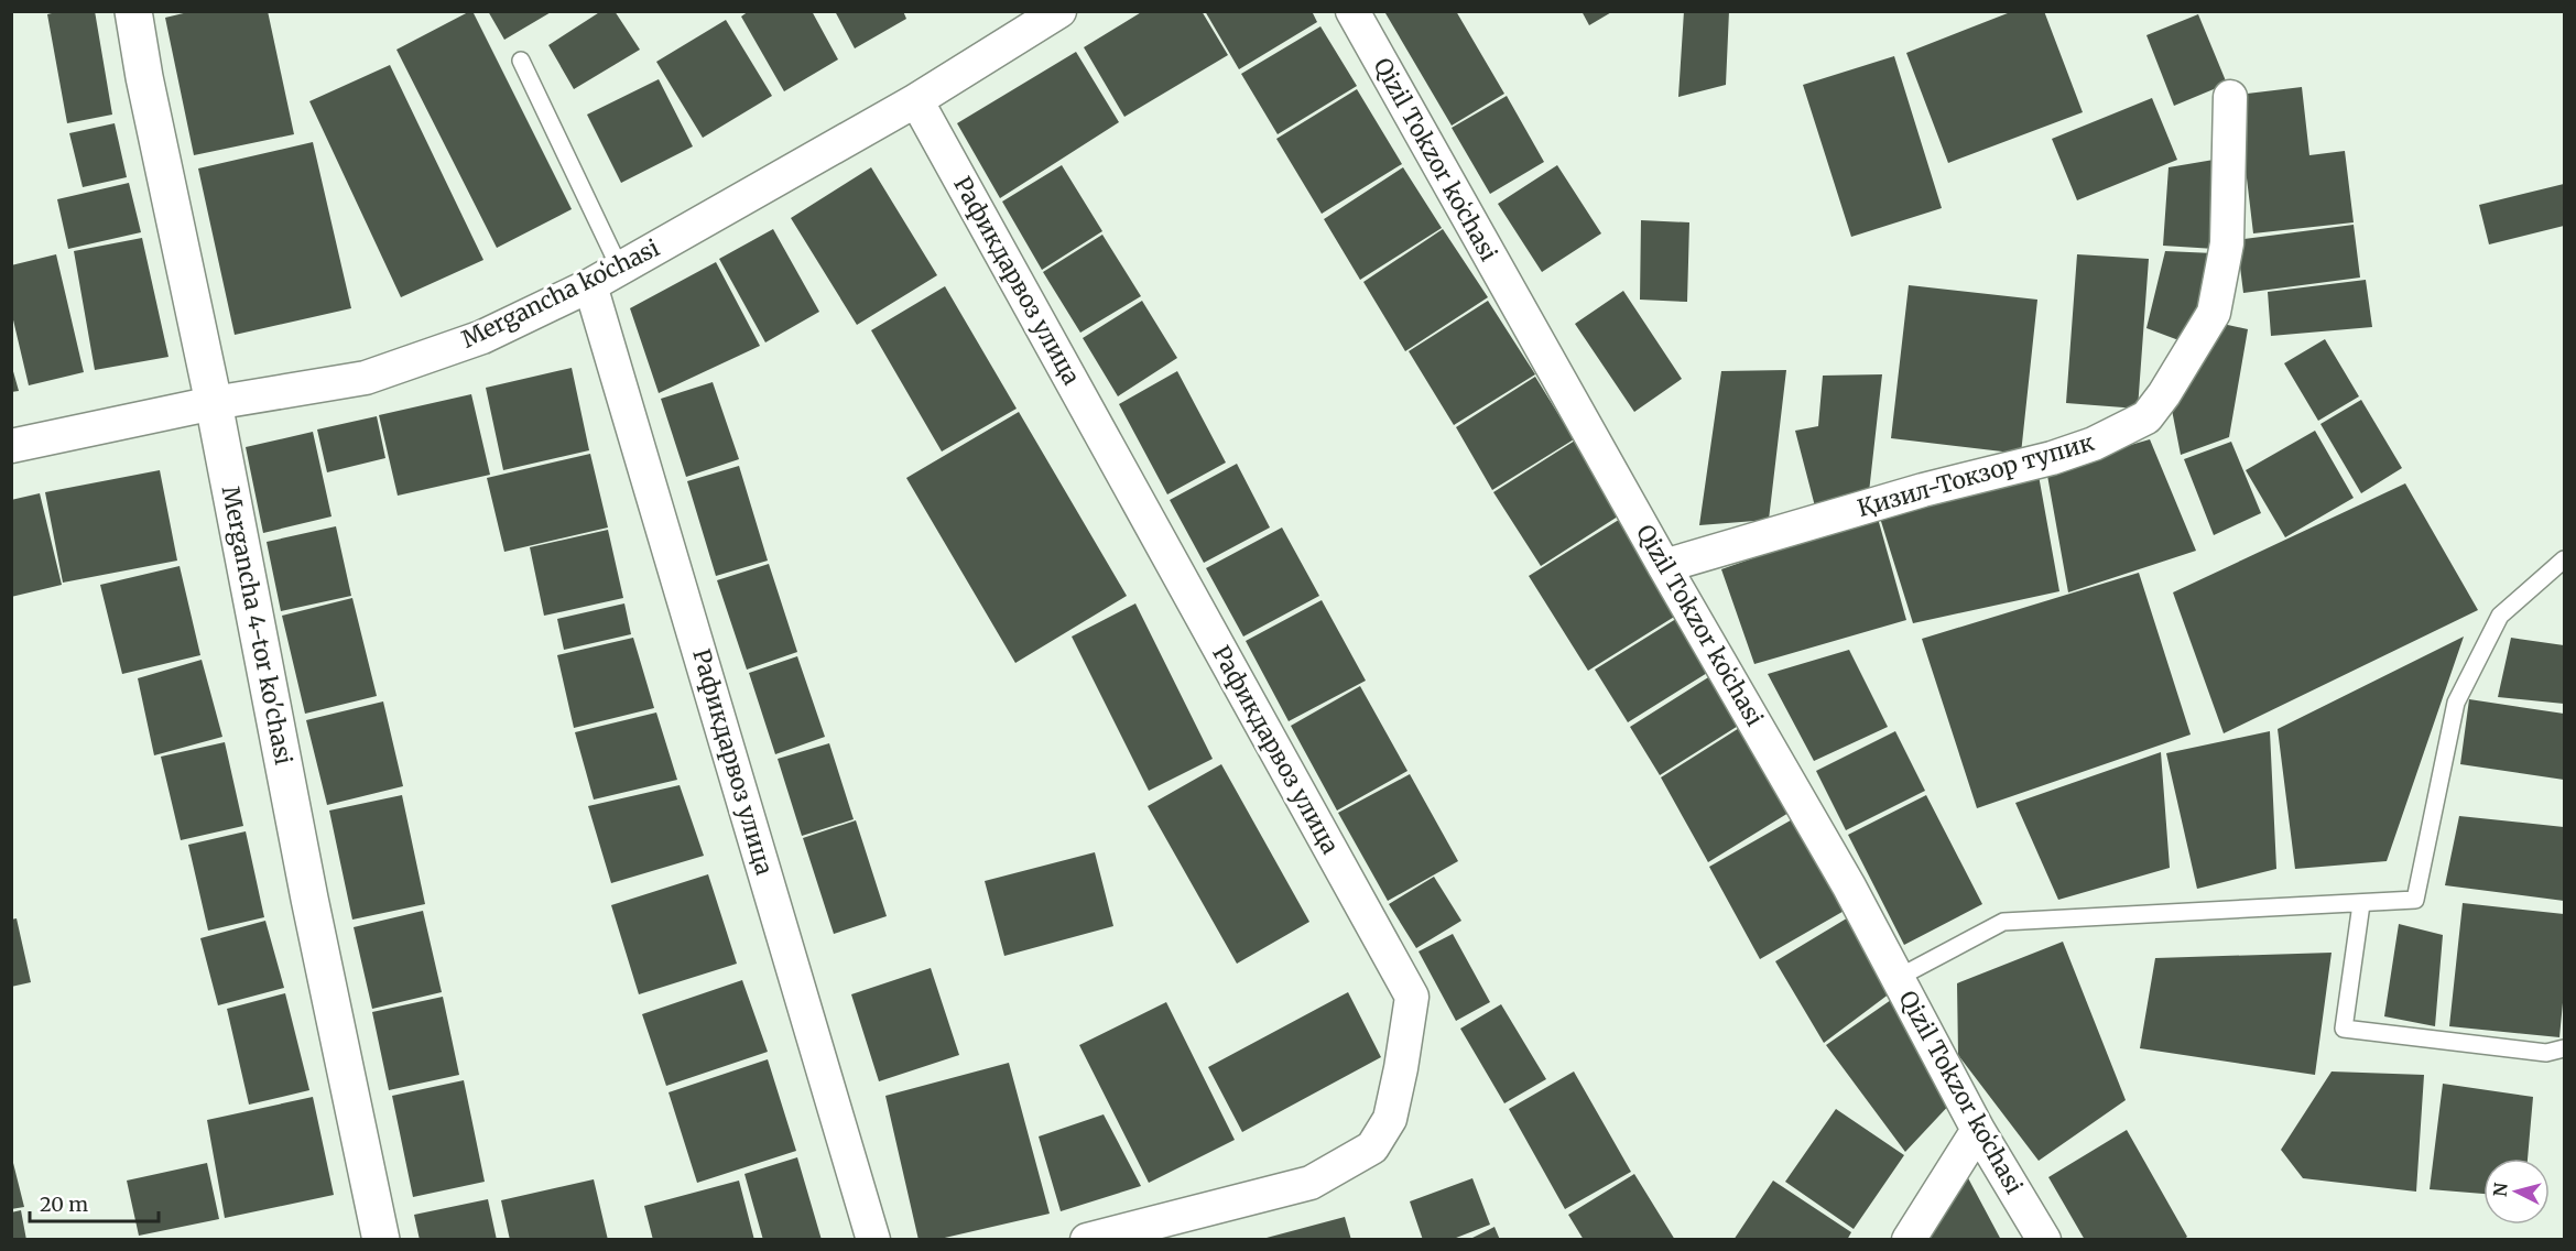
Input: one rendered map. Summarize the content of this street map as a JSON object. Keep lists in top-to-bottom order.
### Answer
{
  "streets": {
    "main road": ["Mergancha 4-tor ko'chasi"],
    "street": [
      "Qizil Tokzor koʻchasi",
      "Рафикдарвоз улица",
      "Mergancha koʻchasi",
      "Қизил-Токзор тупик"
    ]
  },
  "crossings": [
    ["Qizil Tokzor koʻchasi", "Қизил-Токзор тупик"],
    ["Рафикдарвоз улица", "Mergancha koʻchasi"],
    ["Mergancha koʻchasi", "Mergancha 4-tor ko'chasi"]
  ],
  "scale_bar": "20 m",
  "north": "left"
}
